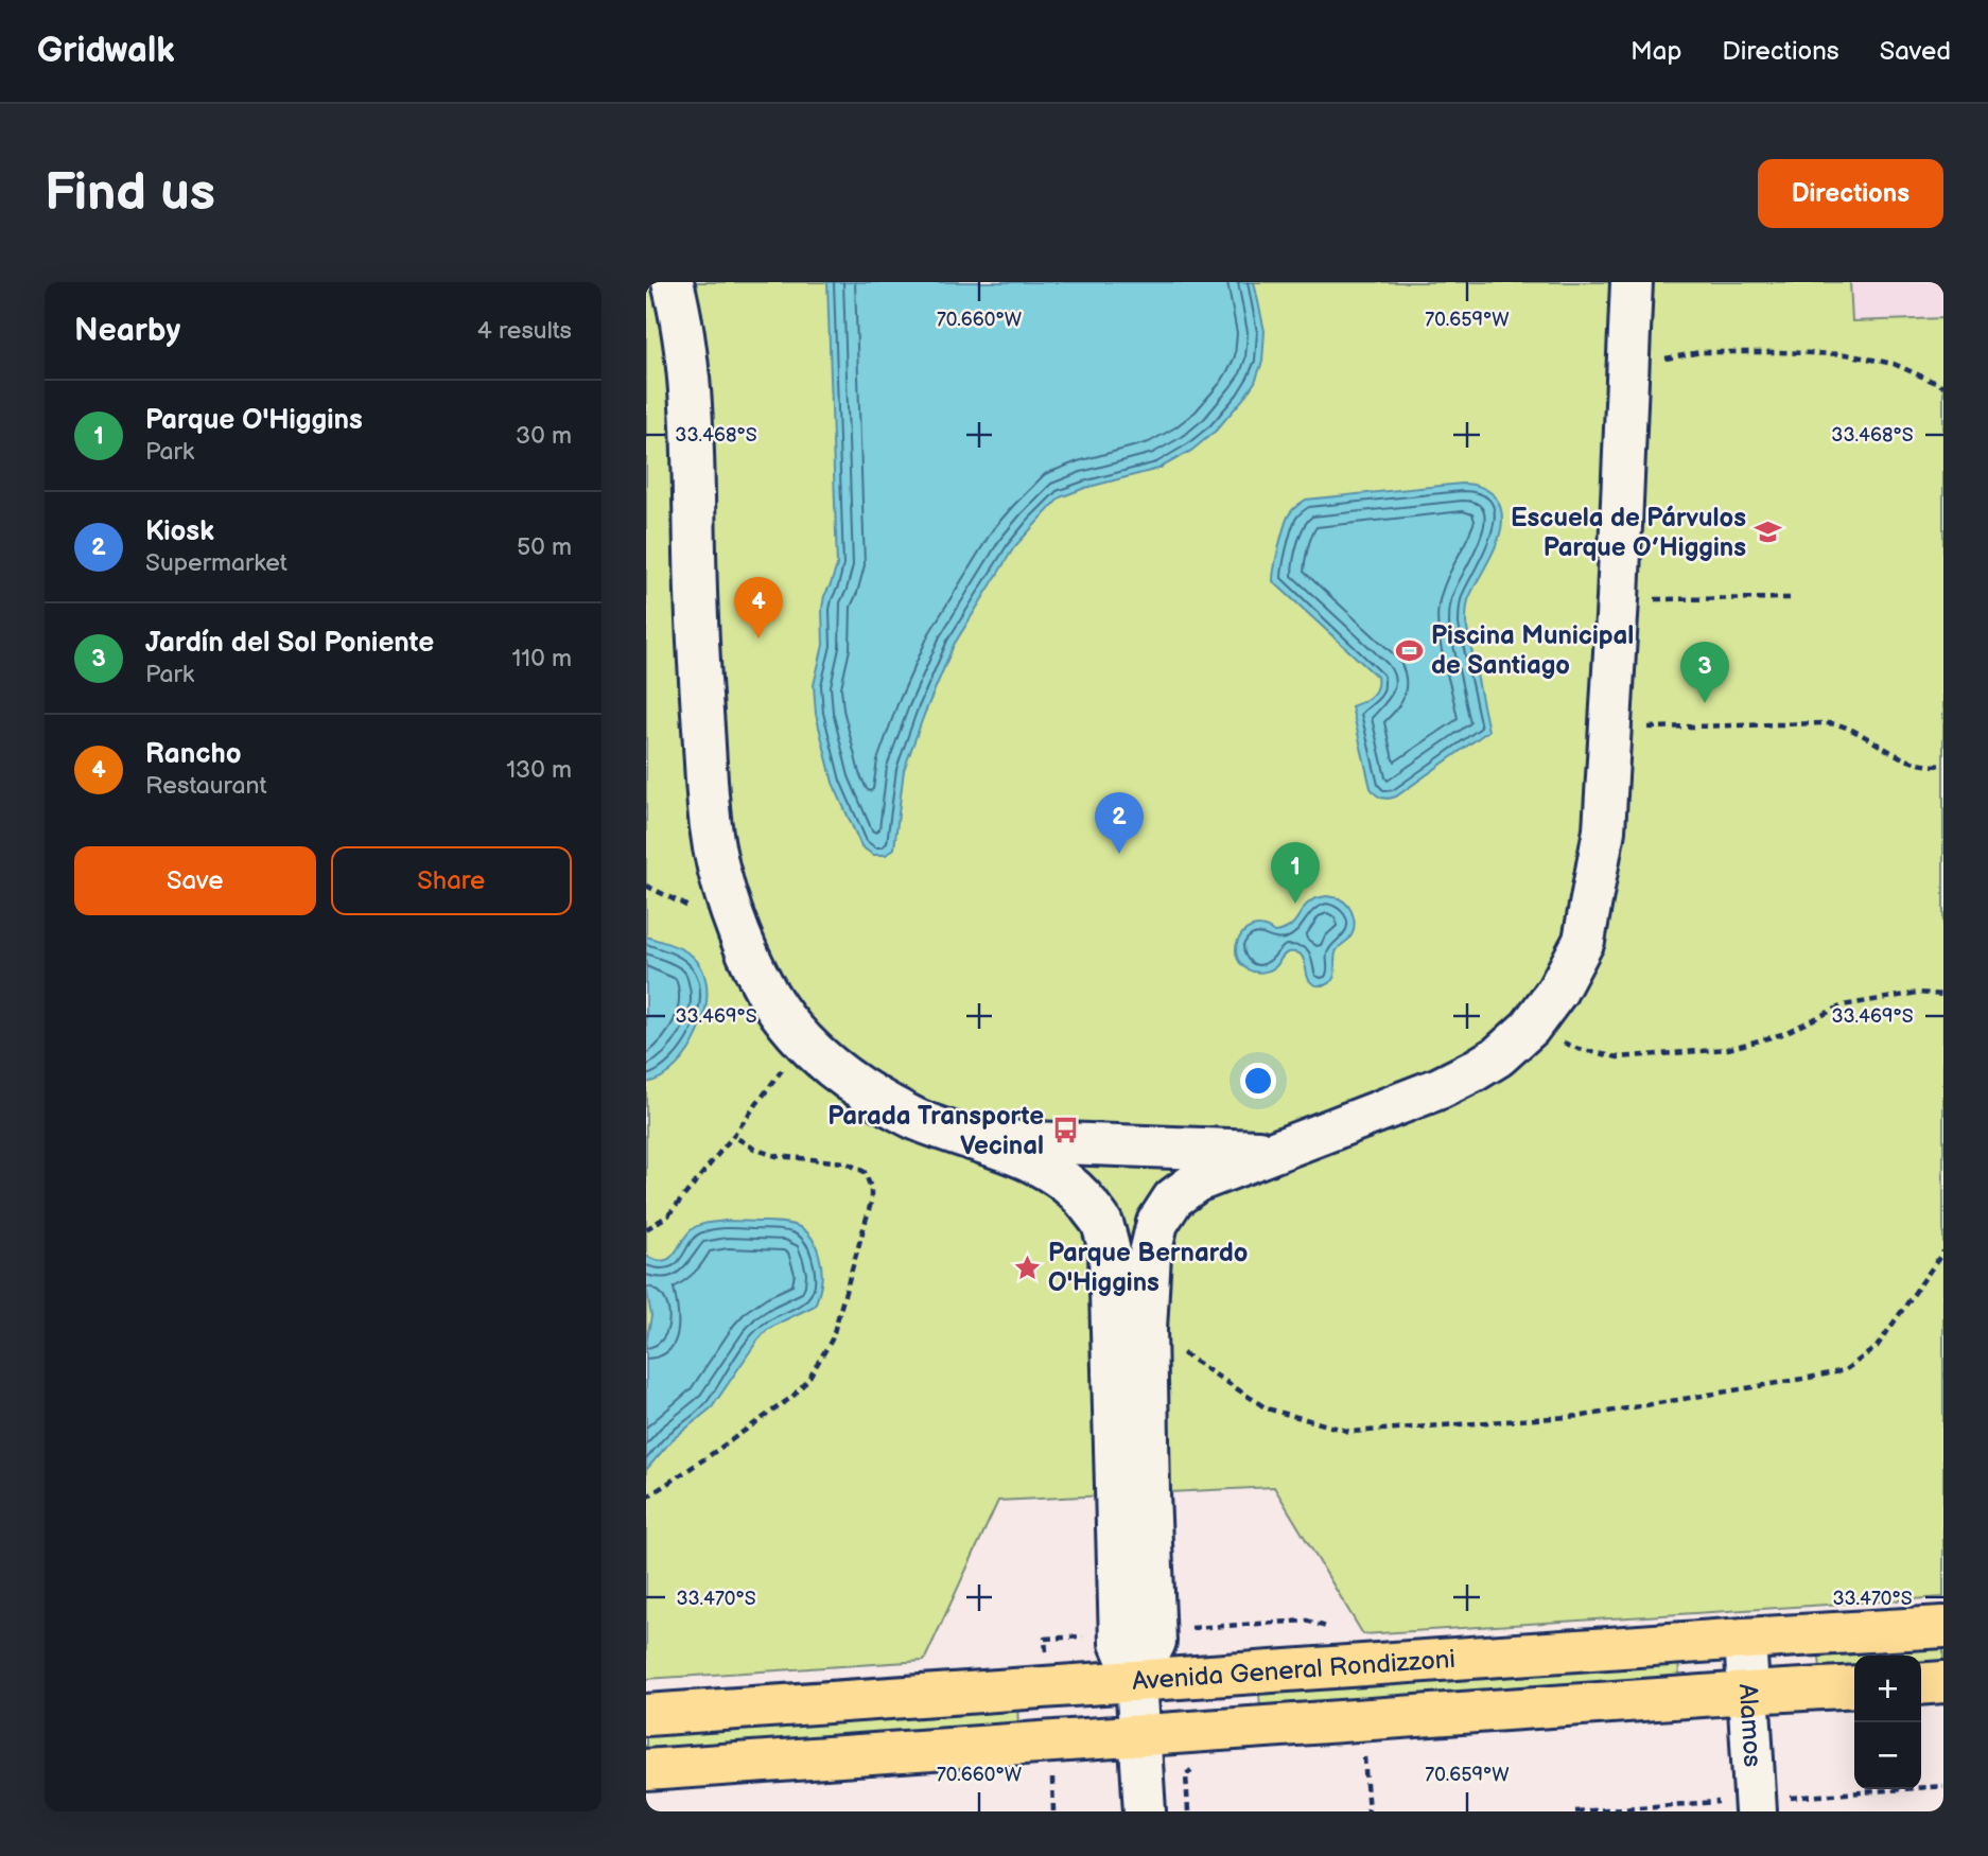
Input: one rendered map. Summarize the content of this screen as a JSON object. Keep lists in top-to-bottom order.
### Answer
{
  "streets": {
    "main road": ["Avenida General Rondizzoni"],
    "street": ["Alamos"]
  },
  "crossings": [
    ["Avenida General Rondizzoni", "Alamos"]
  ],
  "places": {
    "school or university": ["Escuela de Párvulos Parque O’Higgins"],
    "sports": ["Piscina Municipal de Santiago"],
    "bus stop": ["Parada Transporte Vecinal"],
    "place": ["Parque Bernardo O'Higgins"]
  },
  "page": {
    "header": "Gridwalk",
    "nav": ["Map", "Directions", "Saved"],
    "buttons": [
      "Directions",
      ["Save", "Share"]
    ],
    "title": "Find us",
    "heading": ["Nearby", "4 results"],
    "list": [
      {
        "mark": "1",
        "name": "Parque O'Higgins",
        "note": "Park",
        "value": "30 m"
      },
      {
        "mark": "2",
        "name": "Kiosk",
        "note": "Supermarket",
        "value": "50 m"
      },
      {
        "mark": "3",
        "name": "Jardín del Sol Poniente",
        "note": "Park",
        "value": "110 m"
      },
      {
        "mark": "4",
        "name": "Rancho",
        "note": "Restaurant",
        "value": "130 m"
      }
    ],
    "pins": [
      "4",
      "3",
      "2",
      "1"
    ],
    "map_buttons": ["+", "−"]
  },
  "coordinates": [
    "70.660°W",
    "70.659°W",
    "33.468°S",
    "33.469°S",
    "33.470°S"
  ]
}
